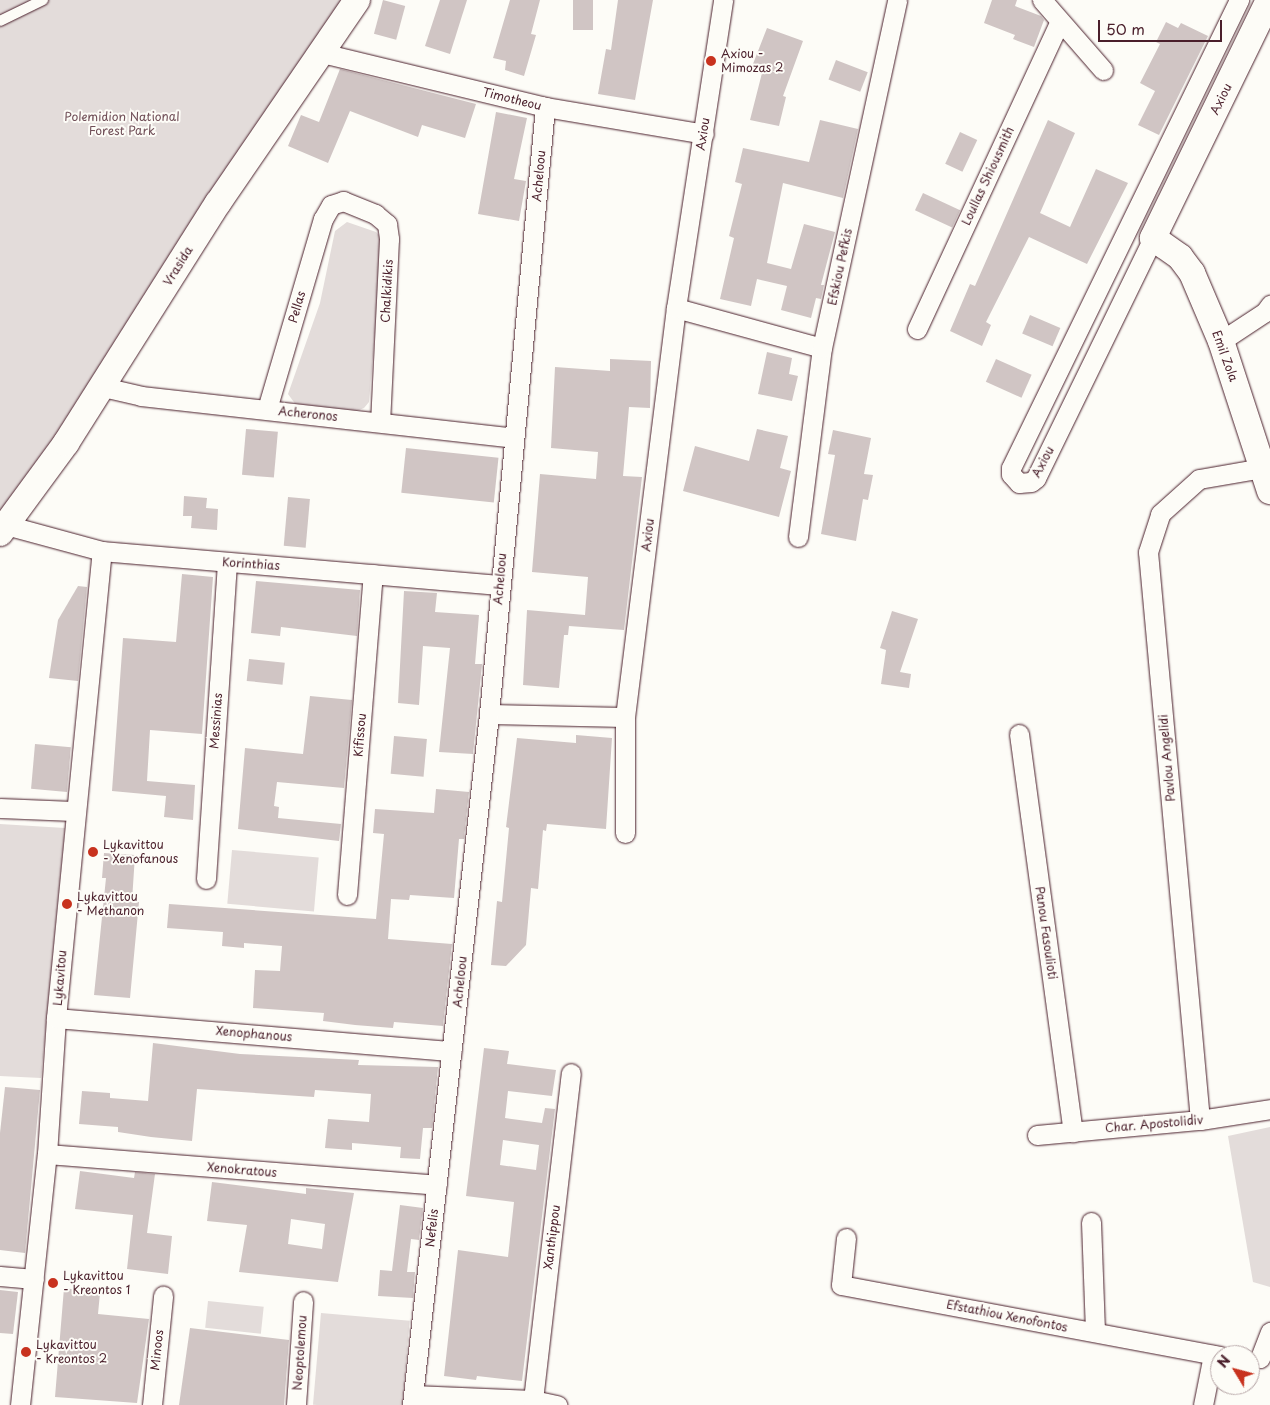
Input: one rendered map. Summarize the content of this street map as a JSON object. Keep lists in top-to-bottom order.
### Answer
{
  "streets": {
    "street": [
      "Timotheou",
      "Axiou",
      "Acheloou",
      "Loullas Shiousmith",
      "Vrasida",
      "Efskiou Pefkis",
      "Chalkidikis",
      "Pellas",
      "Emil Zola",
      "Acheronos",
      "Korinthias",
      "Messinias",
      "Kifissou",
      "Pavlou Angelidi",
      "Panou Fasoulioti",
      "Lykavitou",
      "Xenophanous",
      "Char. Apostolidiv",
      "Xenokratous",
      "Nefelis",
      "Xanthippou",
      "Efstathiou Xenofontos",
      "Minoos",
      "Neoptolemou"
    ]
  },
  "crossings": [
    ["Timotheou", "Axiou"],
    ["Timotheou", "Acheloou"],
    ["Timotheou", "Vrasida"],
    ["Axiou", "Emil Zola"],
    ["Acheloou", "Acheronos"],
    ["Acheloou", "Korinthias"],
    ["Acheloou", "Xenophanous"],
    ["Acheloou", "Nefelis"],
    ["Vrasida", "Acheronos"],
    ["Vrasida", "Korinthias"],
    ["Chalkidikis", "Pellas"],
    ["Chalkidikis", "Acheronos"],
    ["Pellas", "Acheronos"],
    ["Emil Zola", "Pavlou Angelidi"],
    ["Korinthias", "Messinias"],
    ["Korinthias", "Kifissou"],
    ["Korinthias", "Lykavitou"],
    ["Pavlou Angelidi", "Char. Apostolidiv"],
    ["Panou Fasoulioti", "Char. Apostolidiv"],
    ["Lykavitou", "Xenophanous"],
    ["Lykavitou", "Xenokratous"],
    ["Xenophanous", "Nefelis"],
    ["Xenokratous", "Nefelis"]
  ],
  "parks": ["Polemidion National Forest Park"],
  "places": [
    "Axiou - Mimozas 2",
    "Lykavittou - Xenofanous",
    "Lykavittou - Methanon",
    "Lykavittou - Kreontos 1",
    "Lykavittou - Kreontos 2"
  ],
  "scale_bar": "50 m",
  "north": "top left"
}
